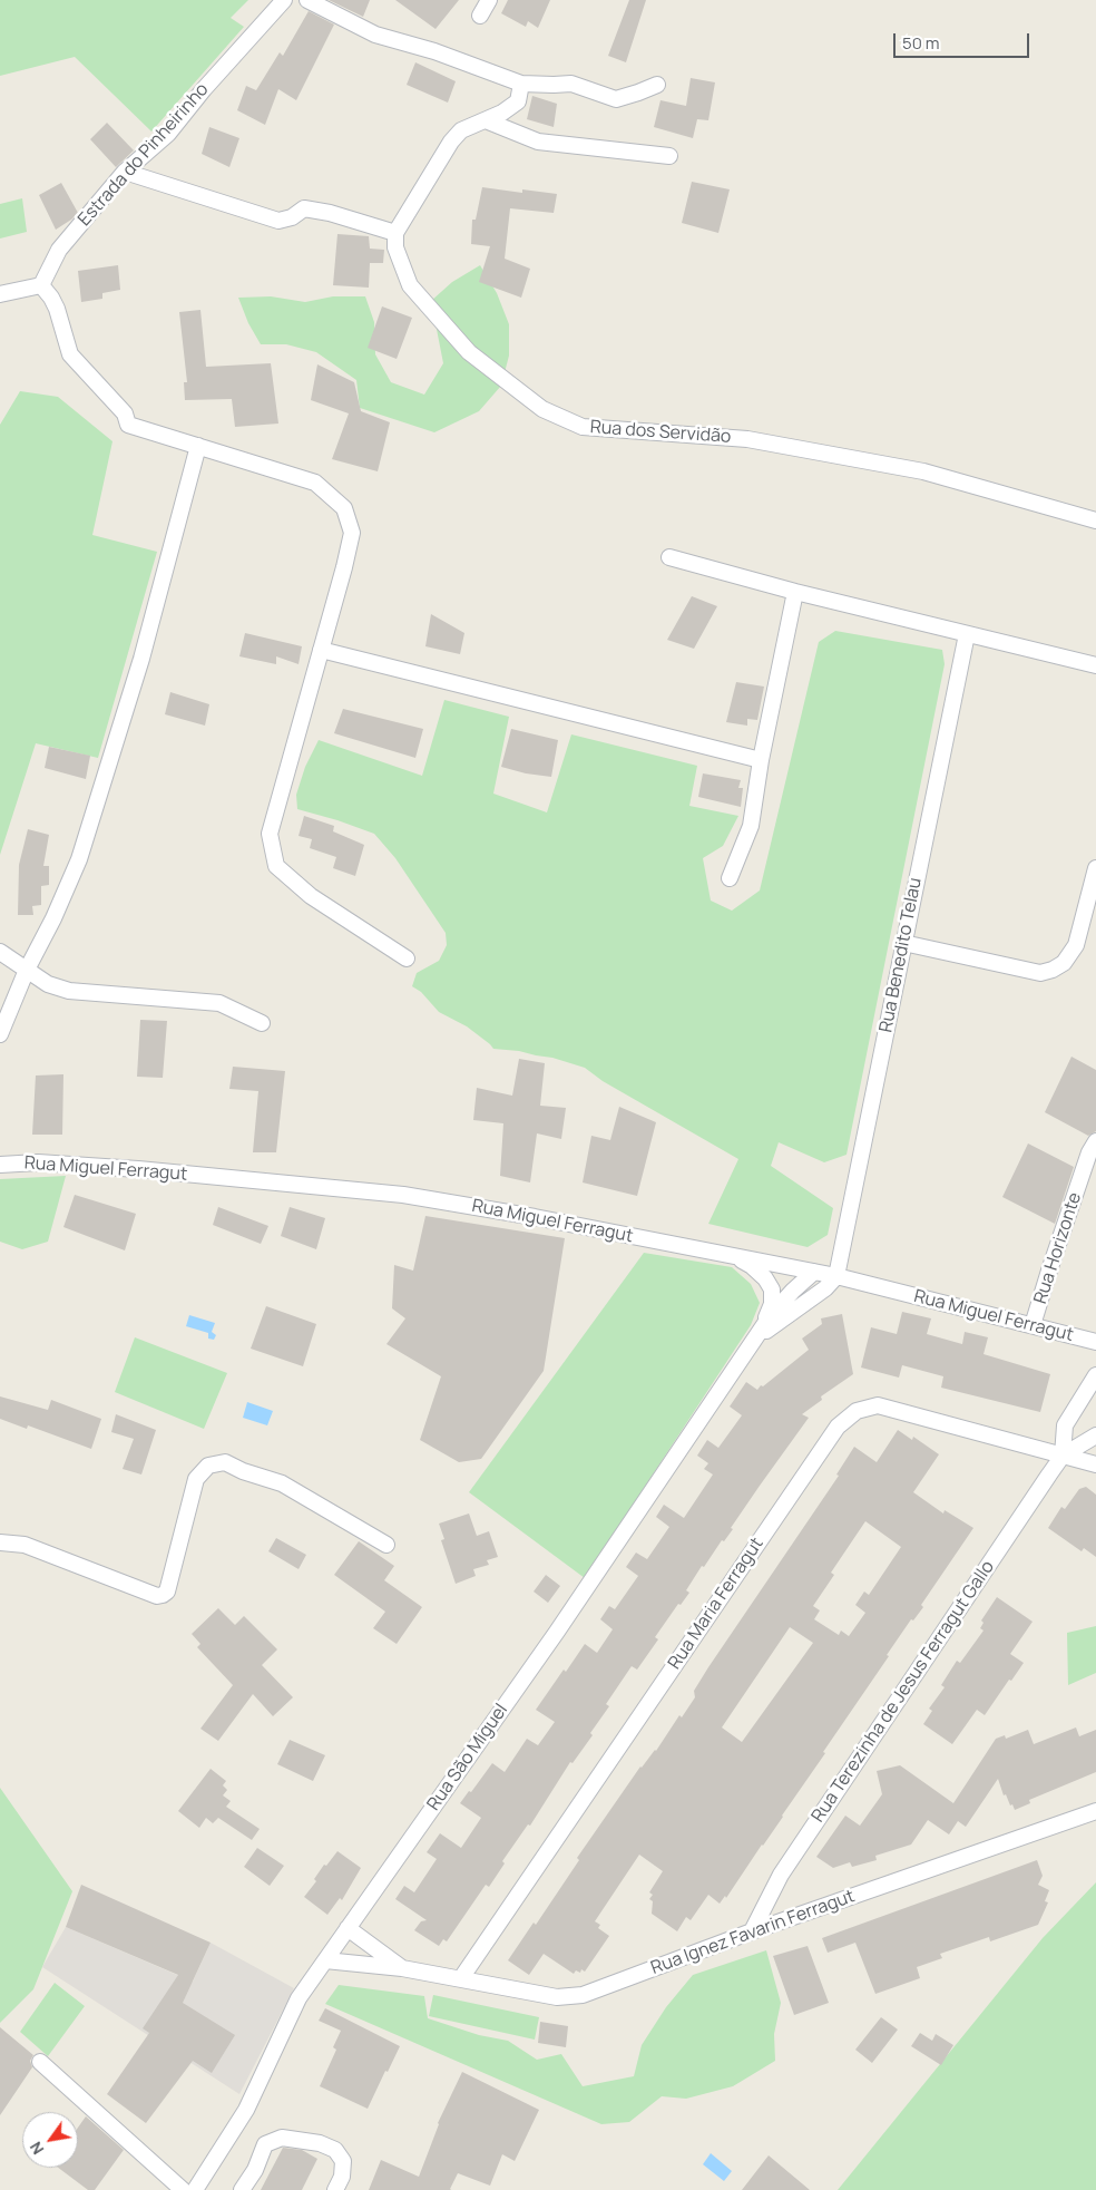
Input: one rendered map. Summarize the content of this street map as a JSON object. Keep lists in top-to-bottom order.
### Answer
{
  "streets": {
    "street": [
      "Estrada do Pinheirinho",
      "Rua dos Servidão",
      "Rua Benedito Telau",
      "Rua Miguel Ferragut",
      "Rua Horizonte",
      "Rua Maria Ferragut",
      "Rua Terezinha de Jesus Ferragut Gallo",
      "Rua São Miguel",
      "Rua Ignez Favarin Ferragut"
    ]
  },
  "crossings": [
    ["Rua Benedito Telau", "Rua Miguel Ferragut"],
    ["Rua Benedito Telau", "Rua São Miguel"],
    ["Rua Miguel Ferragut", "Rua Horizonte"],
    ["Rua Miguel Ferragut", "Rua São Miguel"],
    ["Rua Maria Ferragut", "Rua Terezinha de Jesus Ferragut Gallo"],
    ["Rua Maria Ferragut", "Rua Ignez Favarin Ferragut"],
    ["Rua Terezinha de Jesus Ferragut Gallo", "Rua Ignez Favarin Ferragut"],
    ["Rua São Miguel", "Rua Ignez Favarin Ferragut"]
  ],
  "scale_bar": "50 m",
  "north": "bottom left"
}
